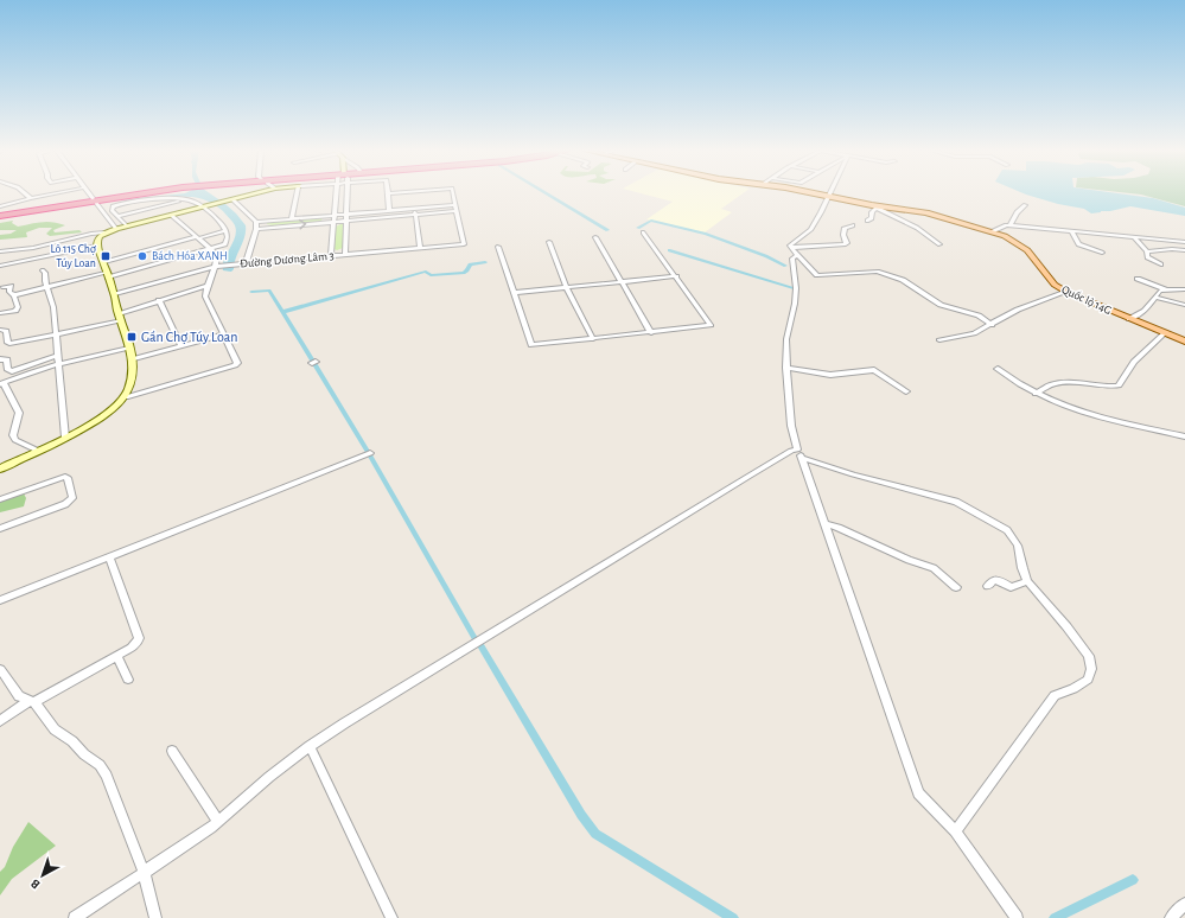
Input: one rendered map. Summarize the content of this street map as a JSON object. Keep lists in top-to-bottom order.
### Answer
{
  "streets": {
    "main road": ["Quốc lộ 14G"],
    "street": ["Đường Dương Lâm 3"]
  },
  "places": {
    "transit": ["Lô 115 Chợ Túy Loan", "Gần Chợ Túy Loan"],
    "other": ["Bách Hóa XANH"]
  },
  "north": "bottom left"
}
